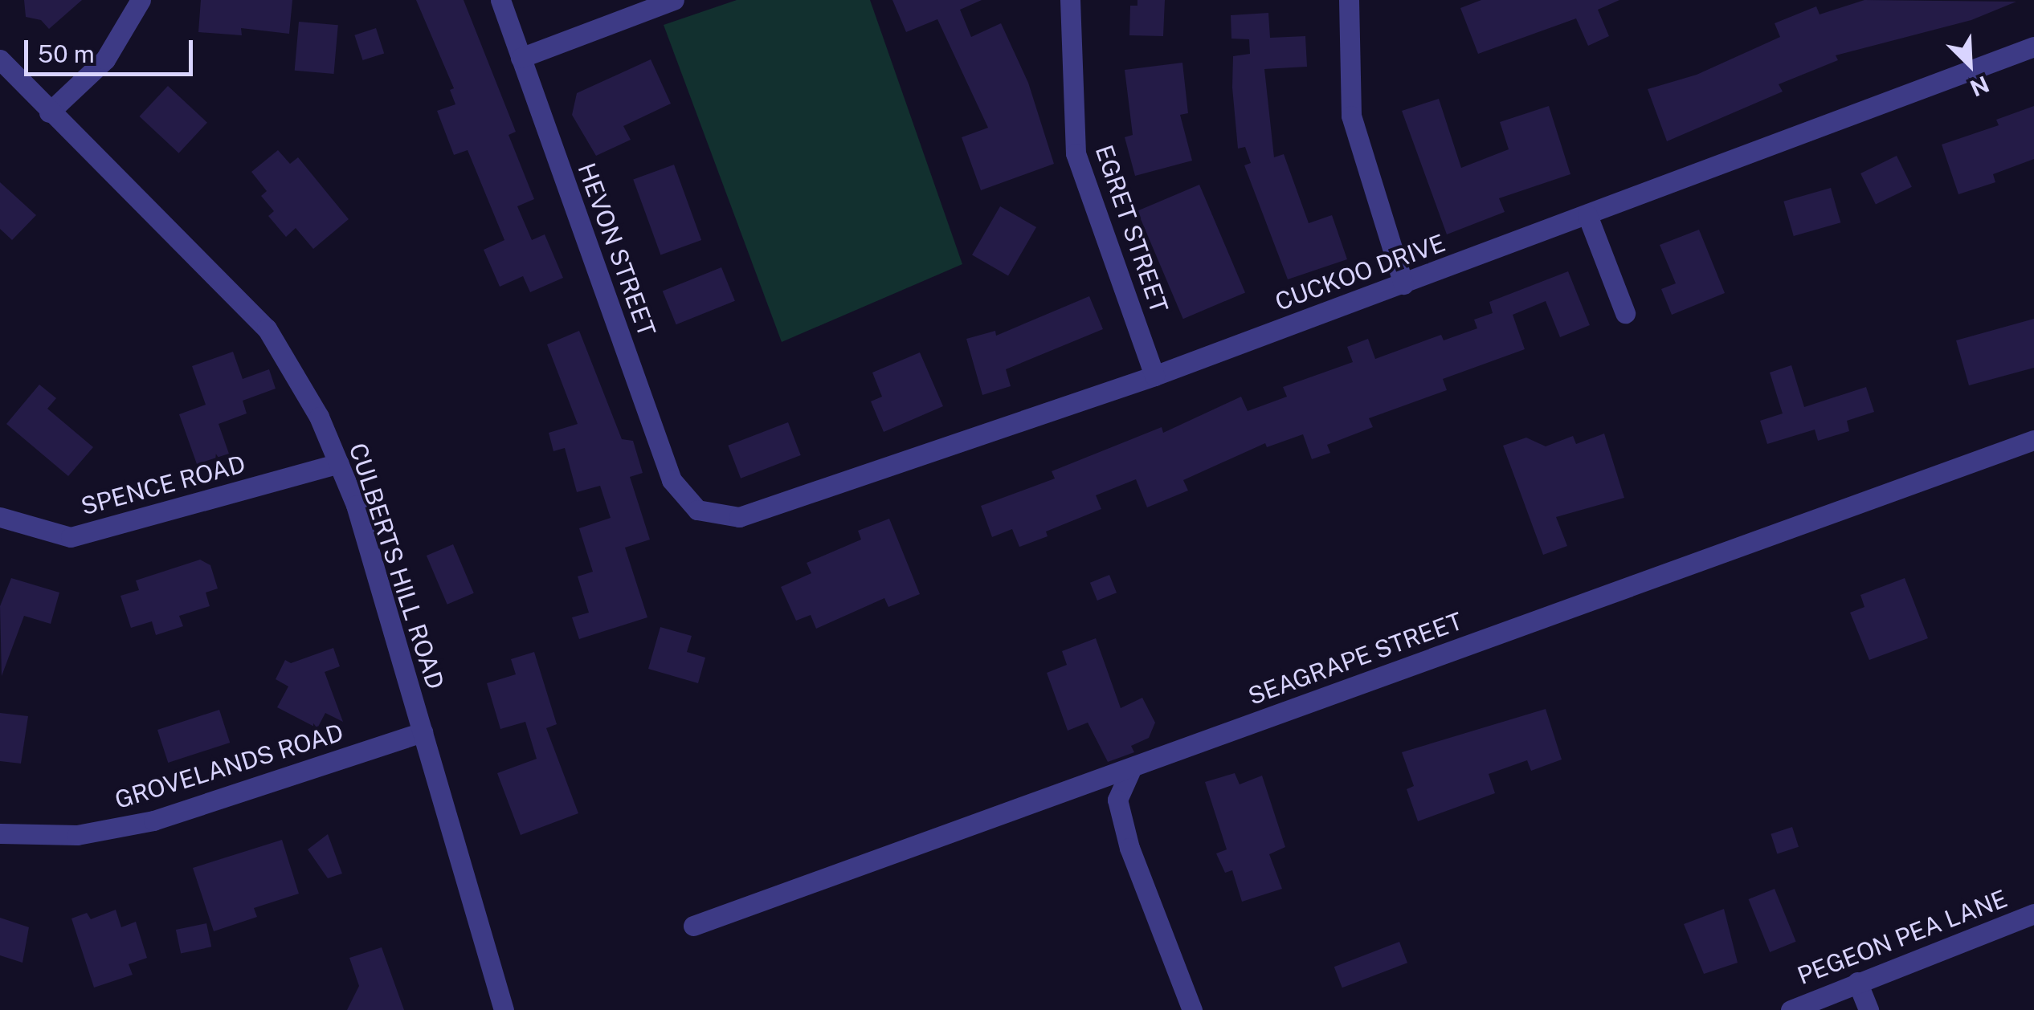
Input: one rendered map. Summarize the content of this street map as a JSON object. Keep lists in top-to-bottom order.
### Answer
{
  "streets": {
    "street": [
      "EGRET STREET",
      "HEVON STREET",
      "CUCKOO DRIVE",
      "SPENCE ROAD",
      "CULBERTS HILL ROAD",
      "SEAGRAPE STREET",
      "GROVELANDS ROAD",
      "PEGEON PEA LANE"
    ]
  },
  "crossings": [
    ["EGRET STREET", "CUCKOO DRIVE"],
    ["HEVON STREET", "CUCKOO DRIVE"],
    ["SPENCE ROAD", "CULBERTS HILL ROAD"],
    ["CULBERTS HILL ROAD", "GROVELANDS ROAD"]
  ],
  "scale_bar": "50 m",
  "north": "bottom right"
}
